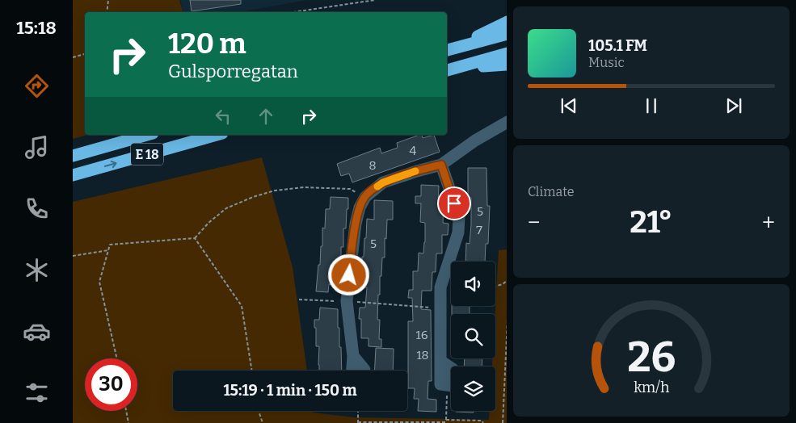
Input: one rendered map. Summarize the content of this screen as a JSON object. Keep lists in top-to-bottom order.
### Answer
{
  "streets": {
    "highway": ["E 18"]
  },
  "house_numbers": [
    "4",
    "8",
    "5",
    "7",
    "5",
    "16",
    "18"
  ],
  "page": {
    "tabs": "15:18",
    "turn": ["120 m", "Gulsporregatan"],
    "song": ["105.1 FM", "Music"],
    "tile": "Climate",
    "heat": ["−", "21°", "+"],
    "limit": "30",
    "trip": "15:19 · 1 min · 150 m",
    "gauge": ["26", "km/h"]
  }
}
